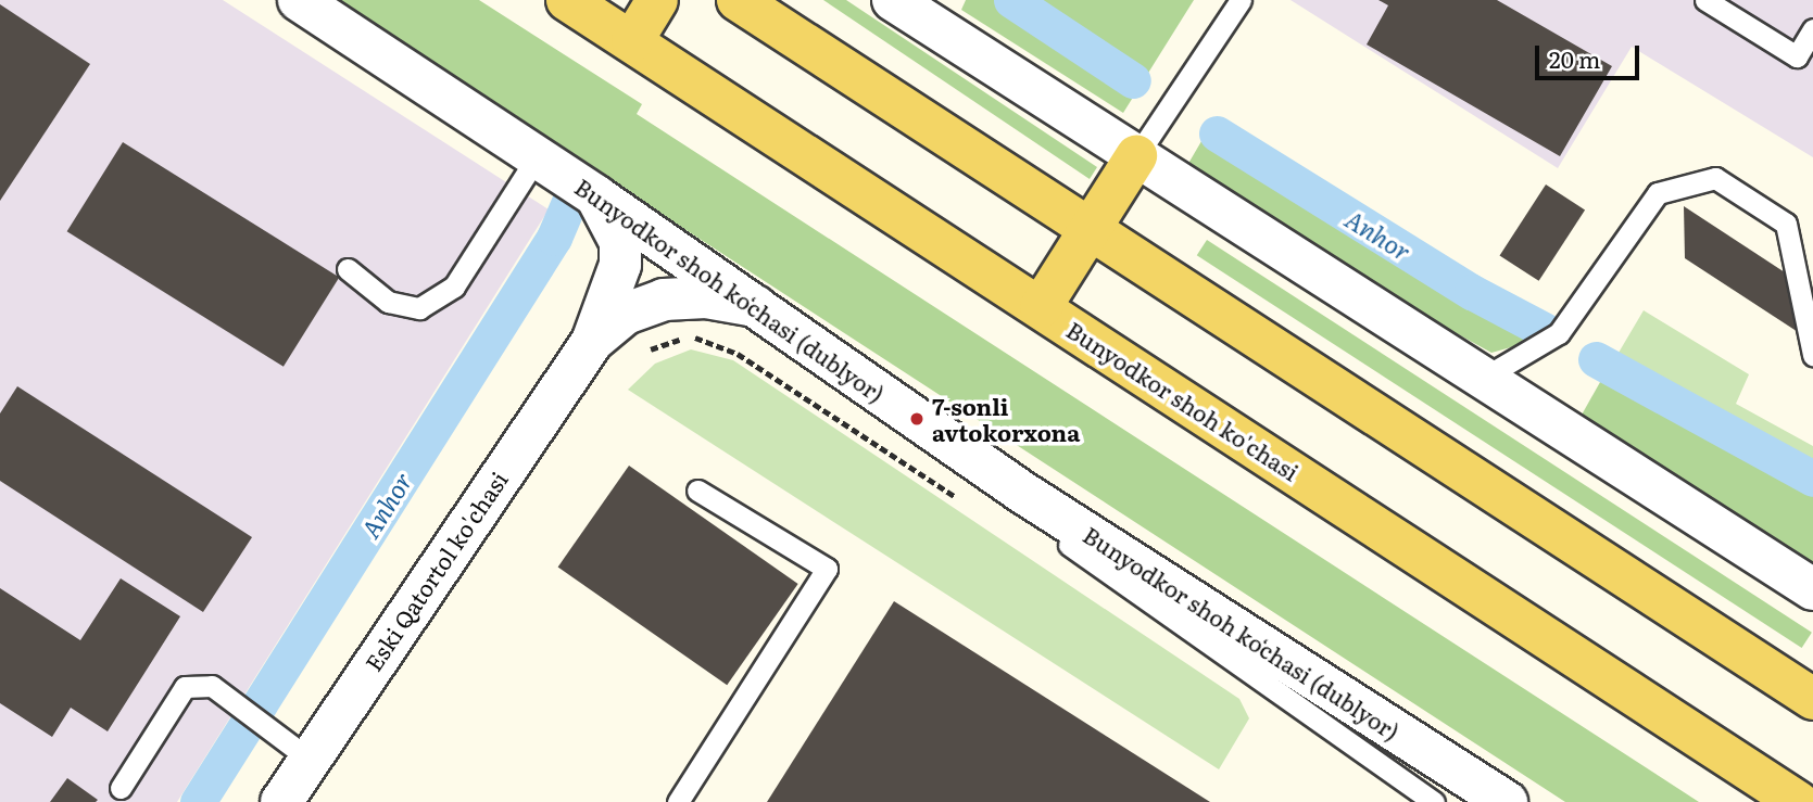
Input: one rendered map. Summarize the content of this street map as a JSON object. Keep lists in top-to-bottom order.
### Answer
{
  "streets": {
    "main road": ["Bunyodkor shoh ko'chasi"],
    "street": ["Bunyodkor shoh koʻchasi (dublyor)", "Eski Qatortol ko'chasi"]
  },
  "crossings": [
    ["Bunyodkor shoh koʻchasi (dublyor)", "Eski Qatortol ko'chasi"]
  ],
  "water": ["Anhor"],
  "places": ["7-sonli avtokorxona"],
  "scale_bar": "20 m"
}
